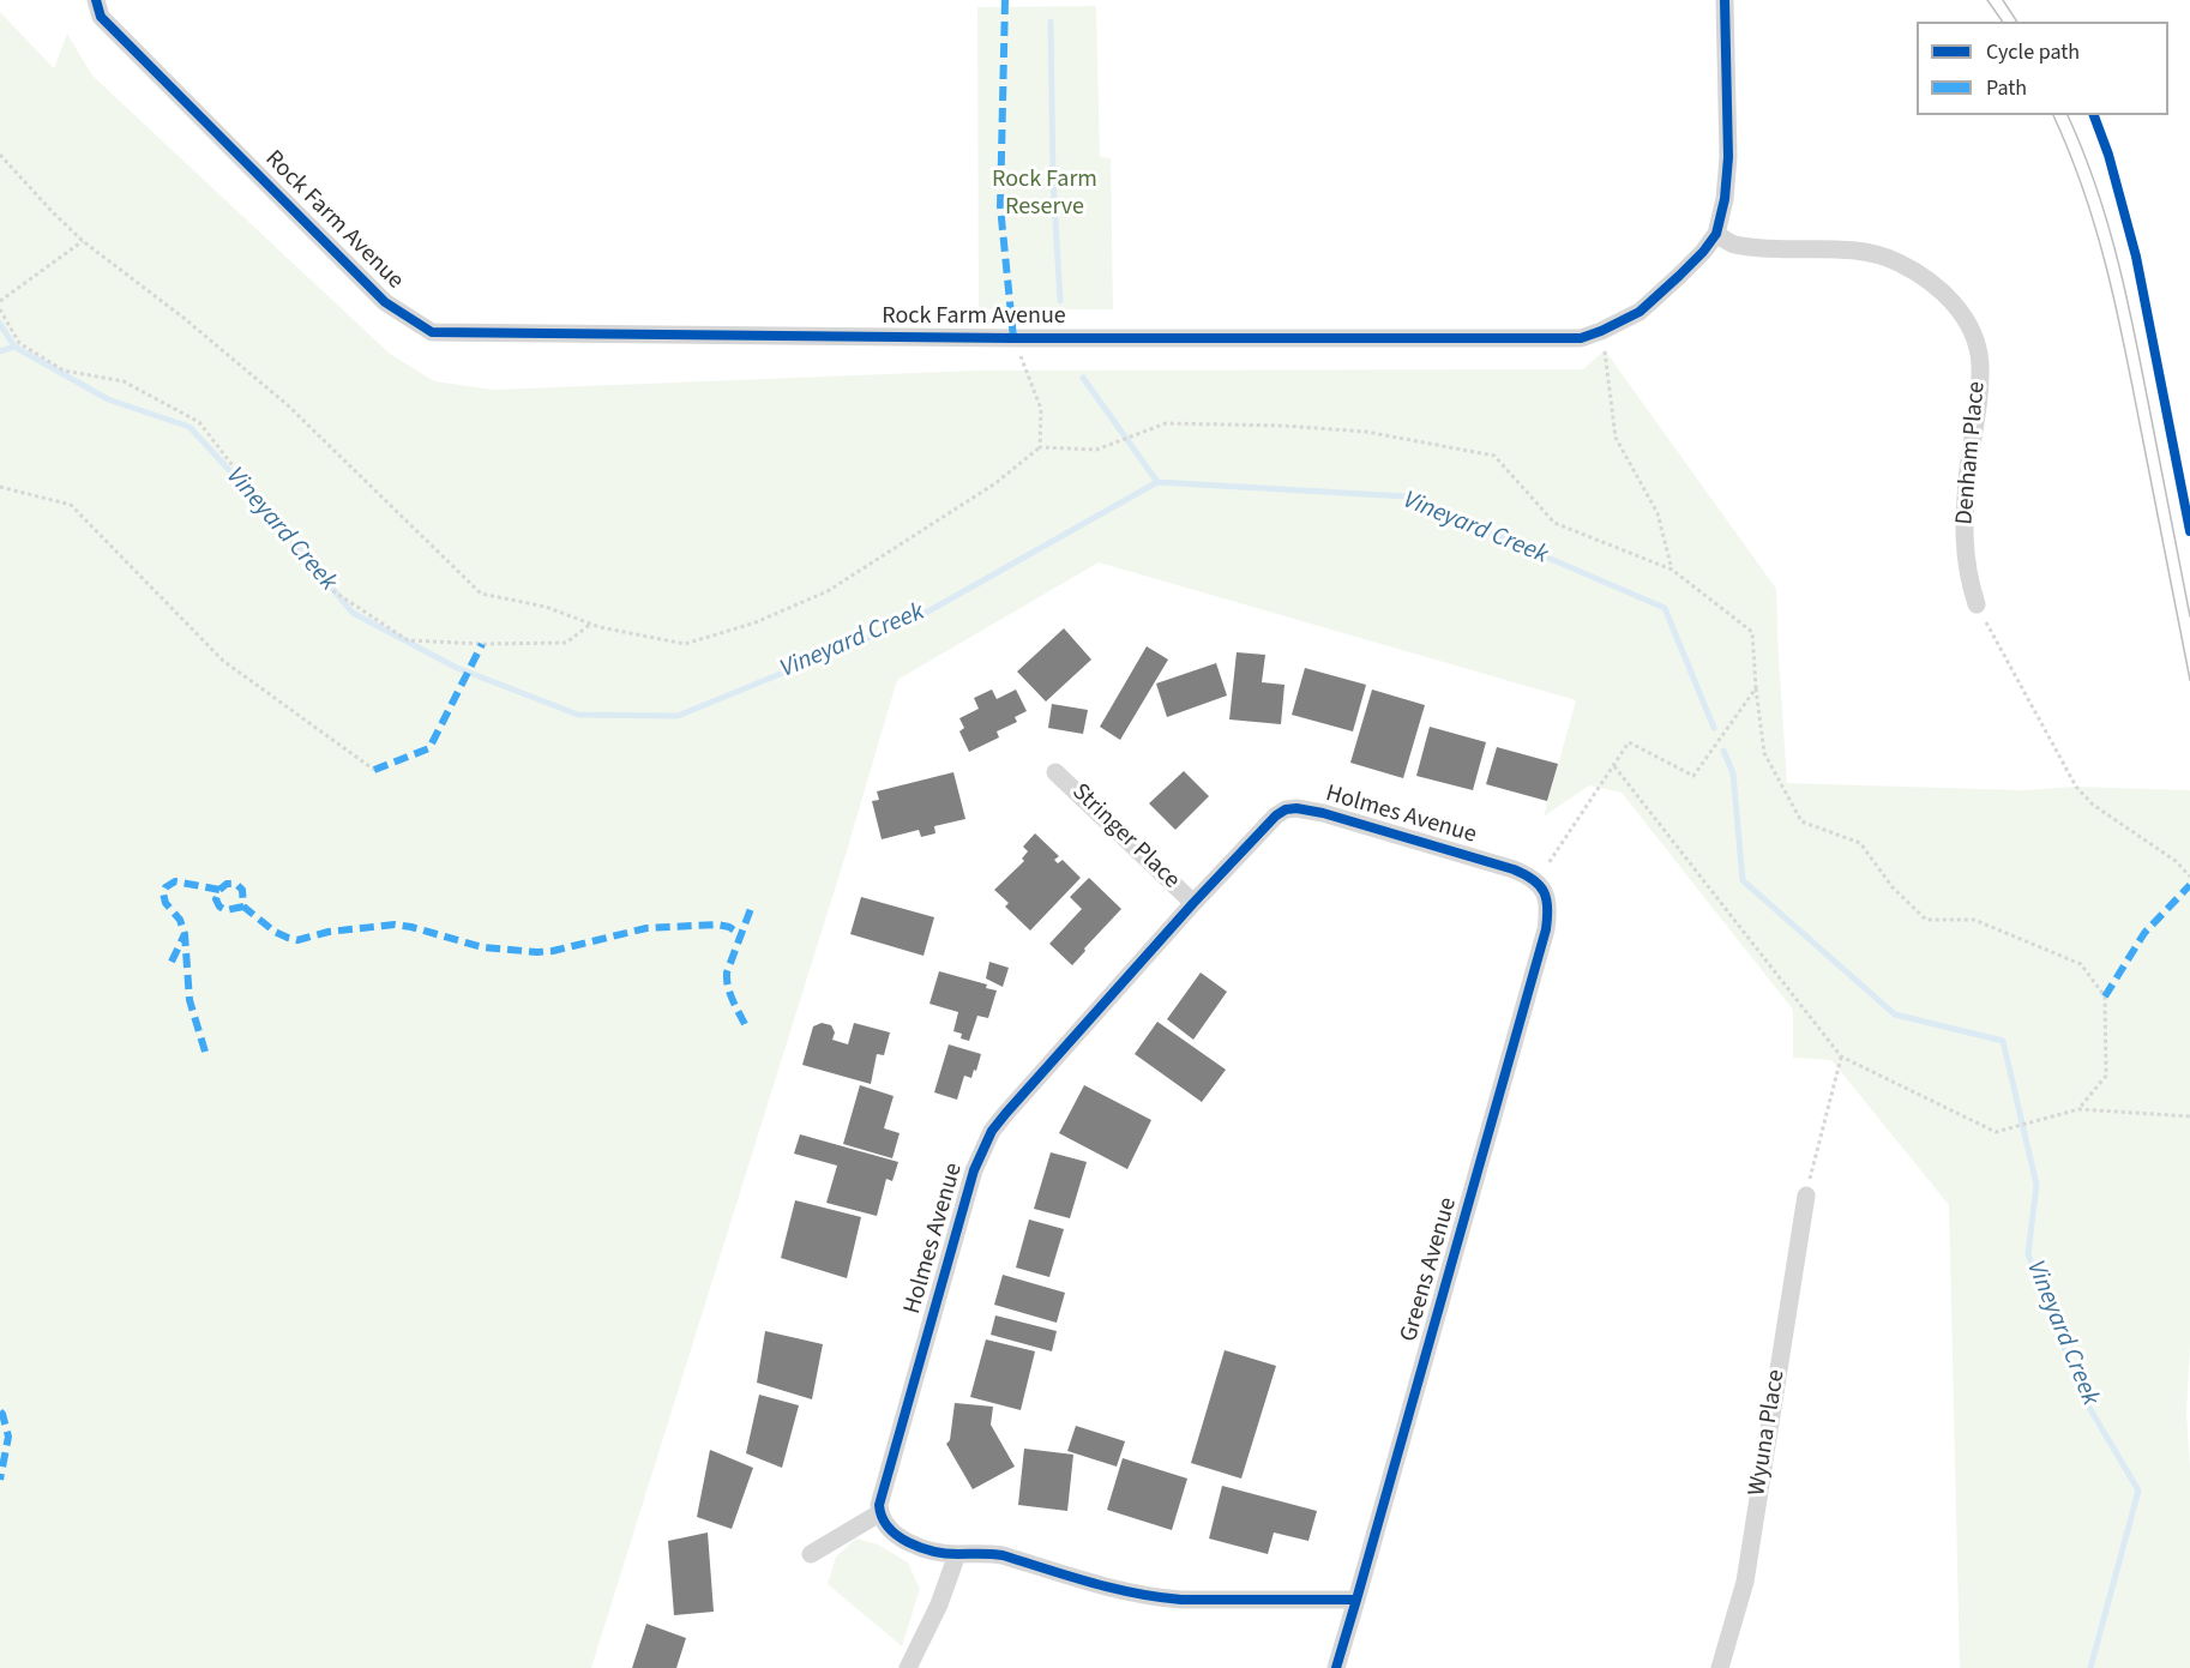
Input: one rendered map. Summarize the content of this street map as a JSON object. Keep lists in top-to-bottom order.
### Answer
{
  "streets": {
    "street": [
      "Rock Farm Avenue",
      "Denham Place",
      "Holmes Avenue",
      "Stringer Place",
      "Greens Avenue",
      "Wyuna Place"
    ]
  },
  "crossings": [
    ["Rock Farm Avenue", "Denham Place"],
    ["Holmes Avenue", "Stringer Place"],
    ["Holmes Avenue", "Greens Avenue"]
  ],
  "water": ["Vineyard Creek"],
  "parks": ["Rock Farm Reserve"],
  "legend": ["Cycle path", "Path"]
}
